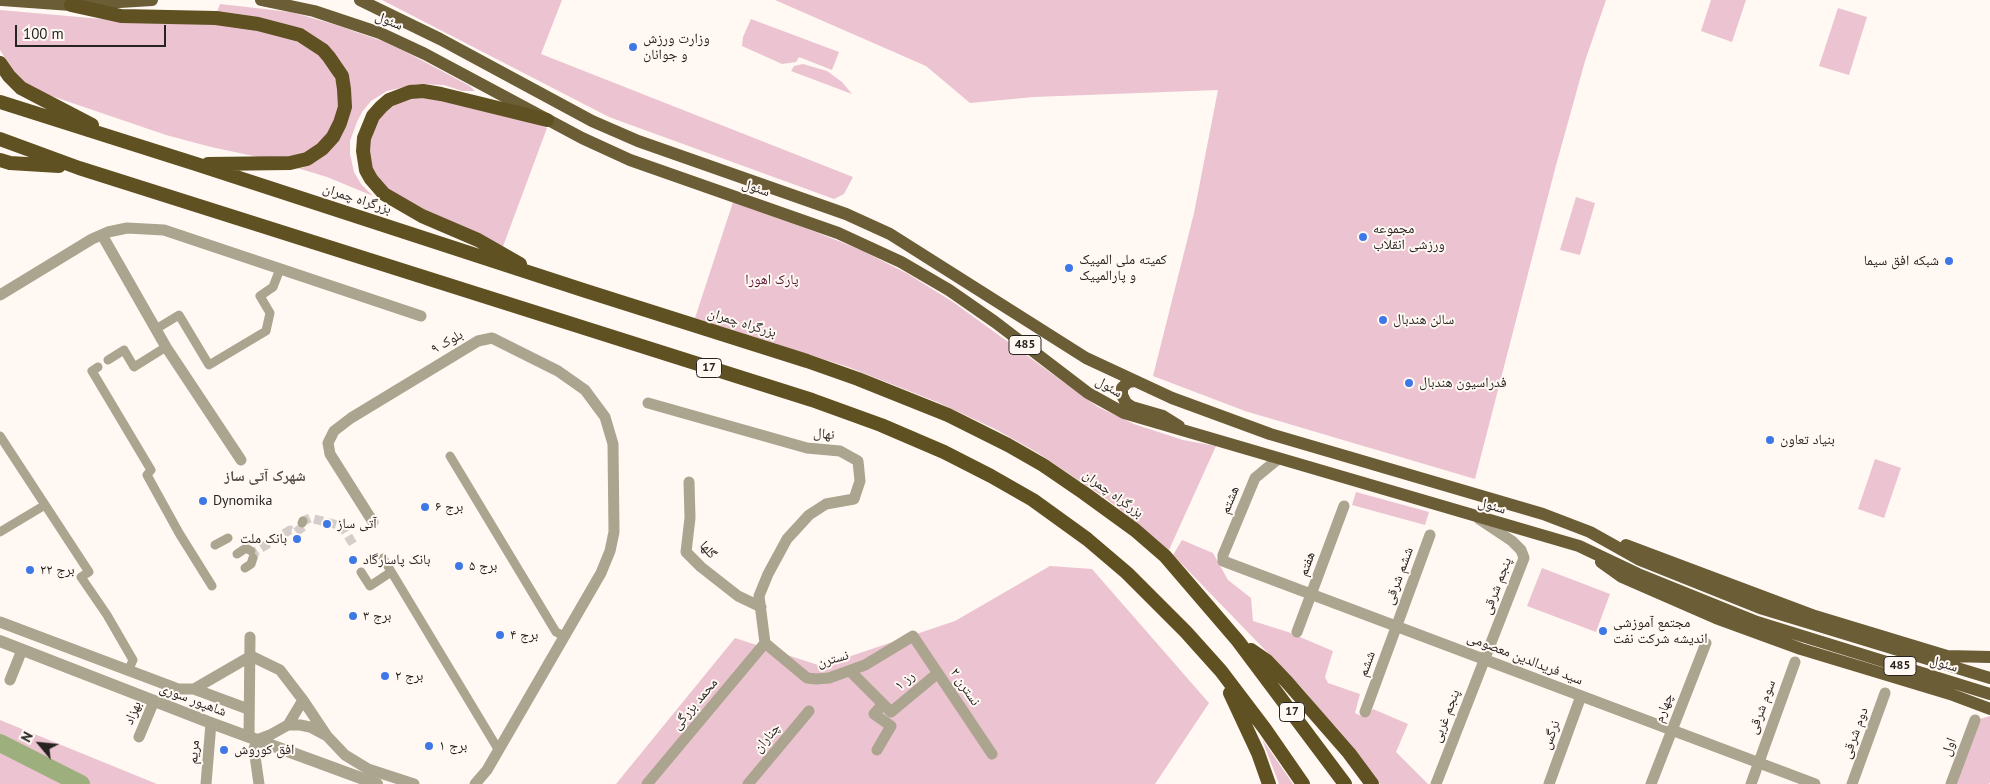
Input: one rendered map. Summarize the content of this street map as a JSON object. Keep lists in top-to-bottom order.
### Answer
{
  "streets": {
    "highway": ["بزرگراه چمران", "17"],
    "main road": ["سئول", "485"],
    "street": [
      "بلوک ۹",
      "نهال",
      "هشتم",
      "گلها",
      "هفتم",
      "ششم شرقی",
      "پنجم شرقی",
      "نسترن",
      "سید فریدالدین معصومی",
      "ششم",
      "رز ۱",
      "نسترن ۲",
      "شاهپور سوری",
      "محمد بزرگی",
      "سوم شرقی",
      "چهارم",
      "بهزاد",
      "پنجم غربی",
      "دوم شرقی",
      "نرگس",
      "چناران",
      "اول",
      "مریم"
    ]
  },
  "crossings": [
    ["سئول", "هشتم"],
    ["سئول", "پنجم شرقی"],
    ["نهال", "گلها"],
    ["نهال", "نسترن"],
    ["نهال", "محمد بزرگی"],
    ["هشتم", "سید فریدالدین معصومی"],
    ["هفتم", "سید فریدالدین معصومی"],
    ["ششم شرقی", "سید فریدالدین معصومی"],
    ["ششم شرقی", "ششم"],
    ["پنجم شرقی", "سید فریدالدین معصومی"],
    ["پنجم شرقی", "پنجم غربی"],
    ["نسترن", "نسترن ۲"],
    ["نسترن", "محمد بزرگی"],
    ["سید فریدالدین معصومی", "ششم"],
    ["سید فریدالدین معصومی", "سوم شرقی"],
    ["سید فریدالدین معصومی", "چهارم"],
    ["سید فریدالدین معصومی", "پنجم غربی"],
    ["سید فریدالدین معصومی", "نرگس"],
    ["رز ۱", "نسترن ۲"],
    ["شاهپور سوری", "بهزاد"],
    ["شاهپور سوری", "مریم"]
  ],
  "districts": ["شهرک آتی ساز"],
  "parks": ["پارک اهورا"],
  "places": [
    "وزارت ورزش و جوانان",
    "مجموعه ورزشی انقلاب",
    "شبکه افق سیما",
    "کمیته ملی المپیک و پارالمپیک",
    "سالن هندبال",
    "فدراسیون هندبال",
    "بنیاد تعاون",
    "Dynomika",
    "برج ۶",
    "آتی ساز",
    "بانک ملت",
    "بانک پاسارگاد",
    "برج ۵",
    "برج ۲۲",
    "برج ۳",
    "مجتمع آموزشی اندیشه شرکت نفت",
    "برج ۴",
    "برج ۲",
    "برج ۱",
    "افق کوروش"
  ],
  "scale_bar": "100 m",
  "north": "top left"
}
